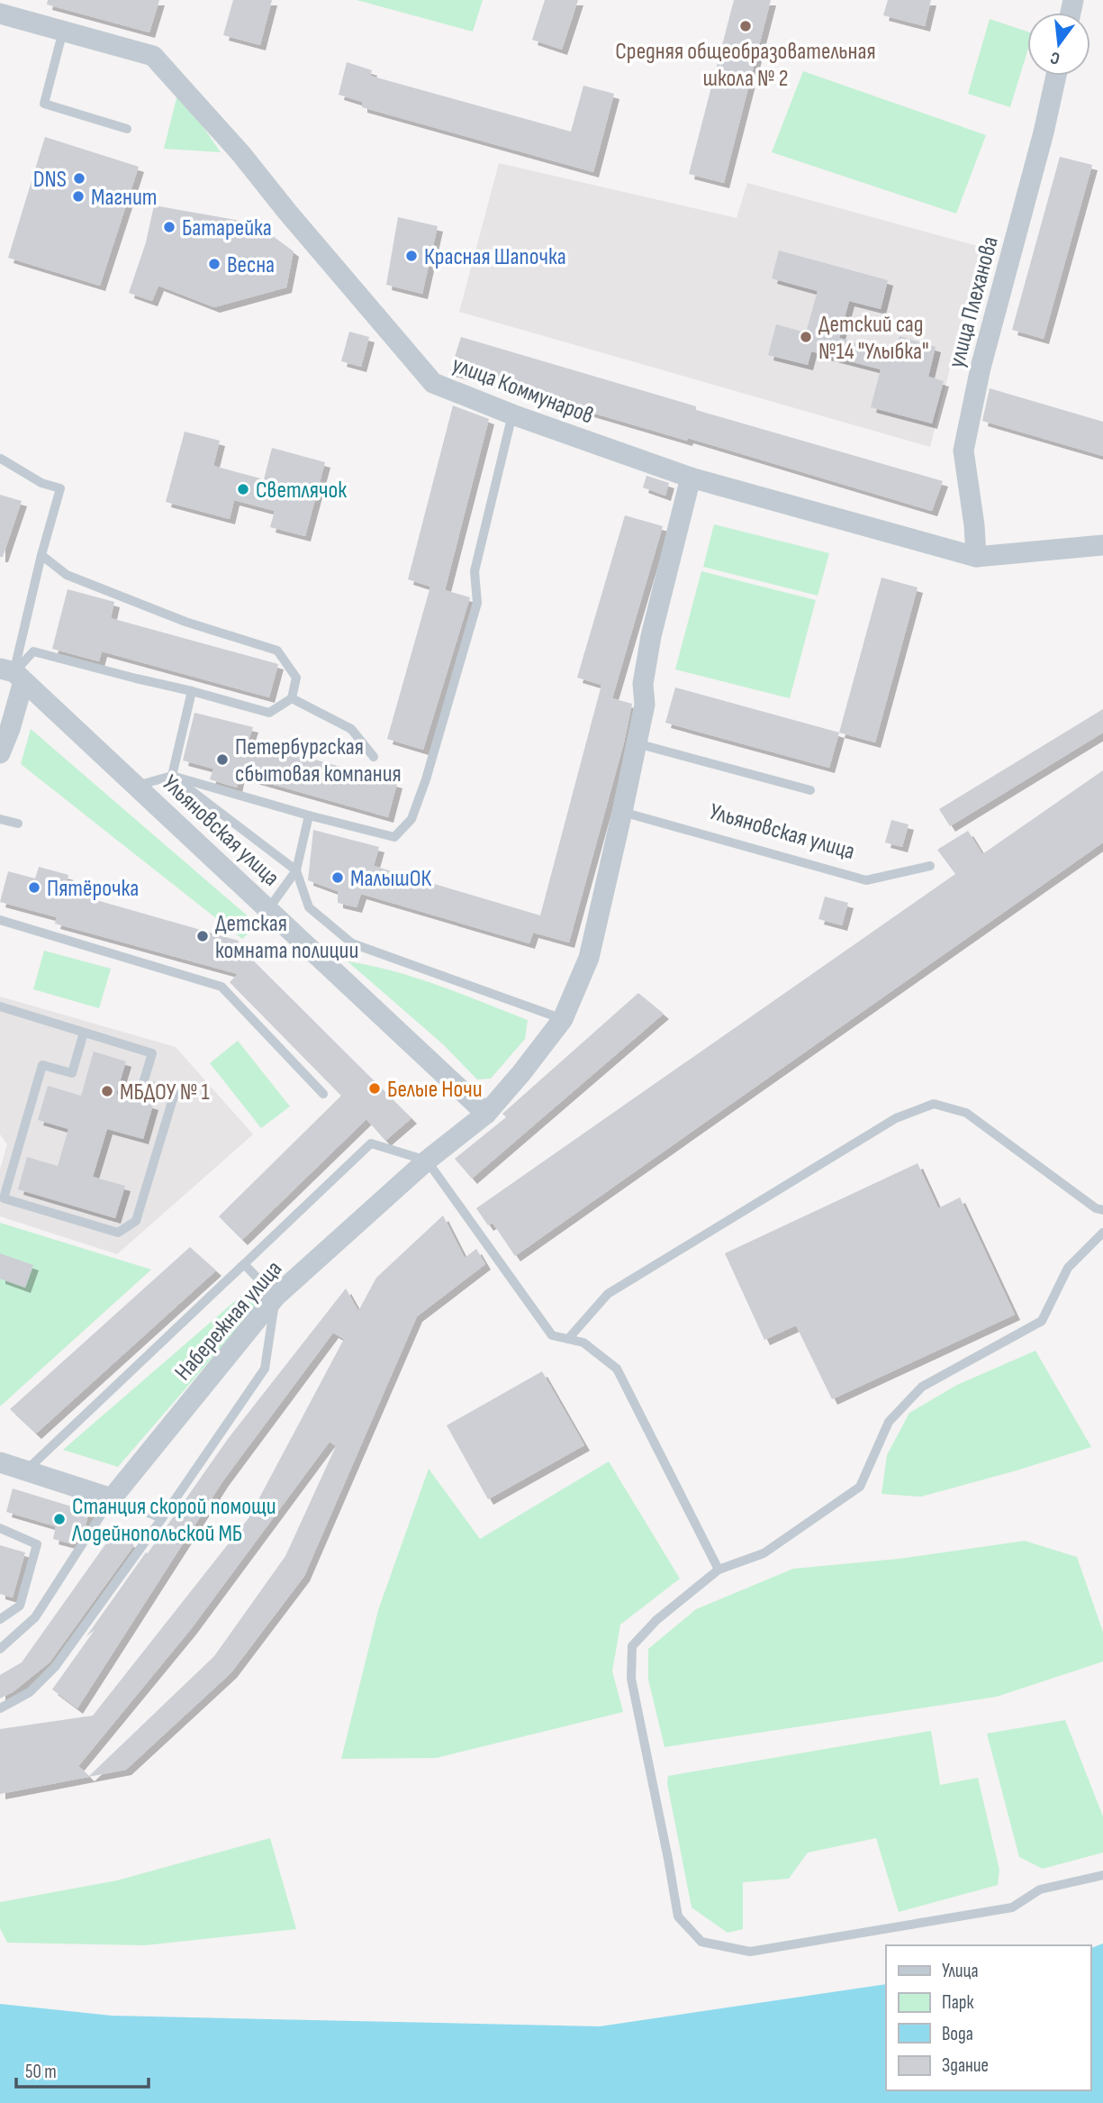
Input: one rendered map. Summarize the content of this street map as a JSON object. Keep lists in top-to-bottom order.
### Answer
{
  "streets": {
    "street": [
      "улица Плеханова",
      "улица Коммунаров",
      "Ульяновская улица",
      "Набережная улица"
    ]
  },
  "crossings": [
    ["улица Плеханова", "улица Коммунаров"],
    ["улица Коммунаров", "Набережная улица"],
    ["Ульяновская улица", "Набережная улица"]
  ],
  "places": [
    "Средняя общеобразовательная школа № 2",
    "DNS",
    "Магнит",
    "Батарейка",
    "Красная Шапочка",
    "Весна",
    "Детский сад №14 \"Улыбка\"",
    "Светлячок",
    "Петербургская сбытовая компания",
    "МалышОК",
    "Пятёрочка",
    "Детская комната полиции",
    "Белые Ночи",
    "МБДОУ № 1",
    "Станция скорой помощи Лодейнопольской МБ"
  ],
  "legend": [
    "Улица",
    "Парк",
    "Вода",
    "Здание"
  ],
  "scale_bar": "50 m",
  "north": "bottom"
}
